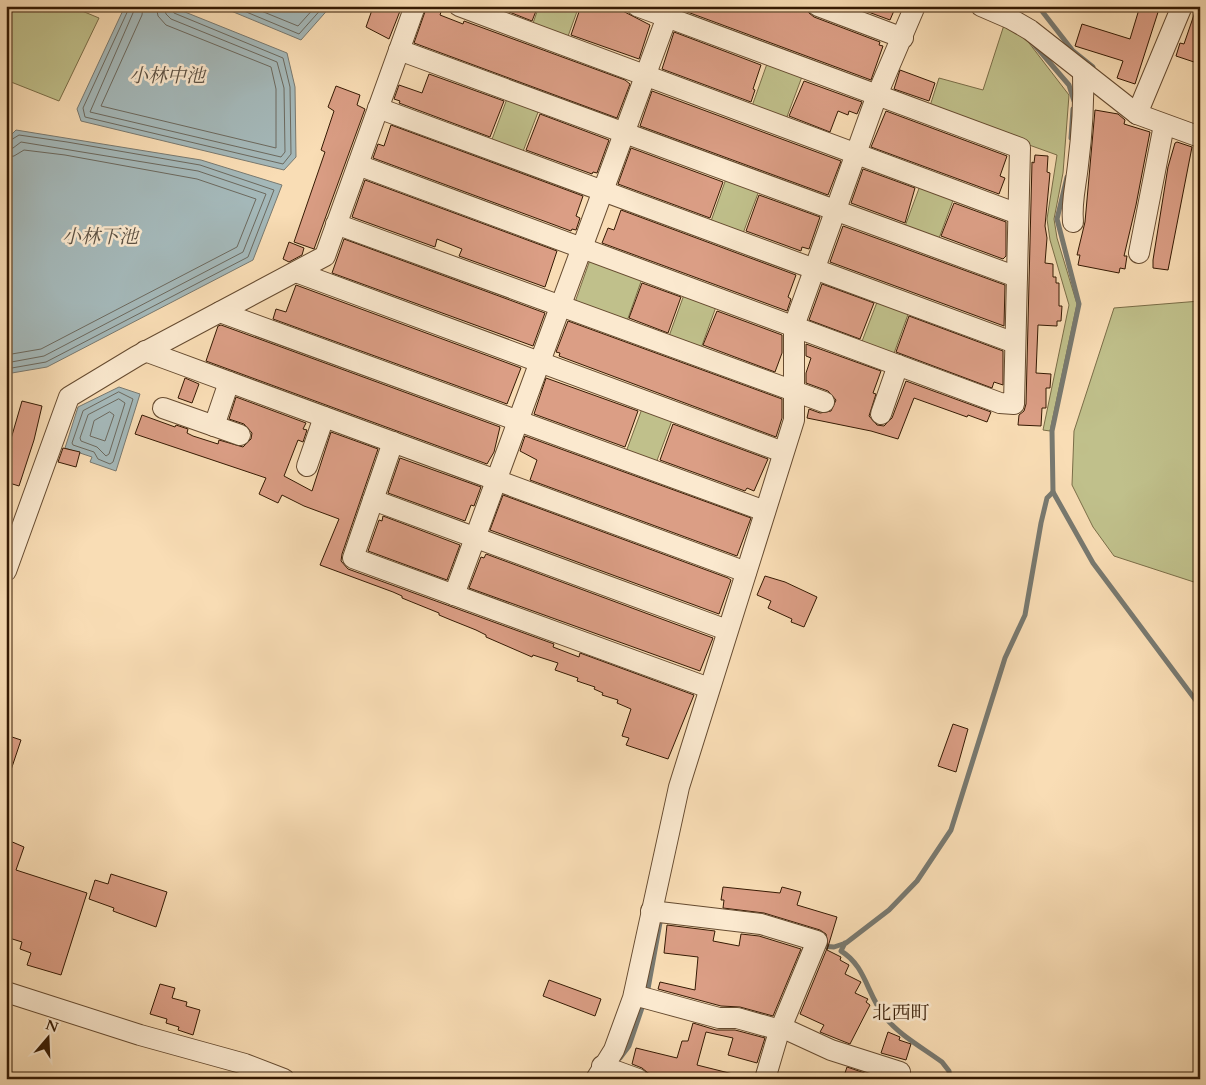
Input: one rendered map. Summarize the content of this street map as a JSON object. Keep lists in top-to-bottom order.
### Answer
{
  "districts": ["北西町"],
  "water": ["小林中池", "小林下池"],
  "north": "top"
}
